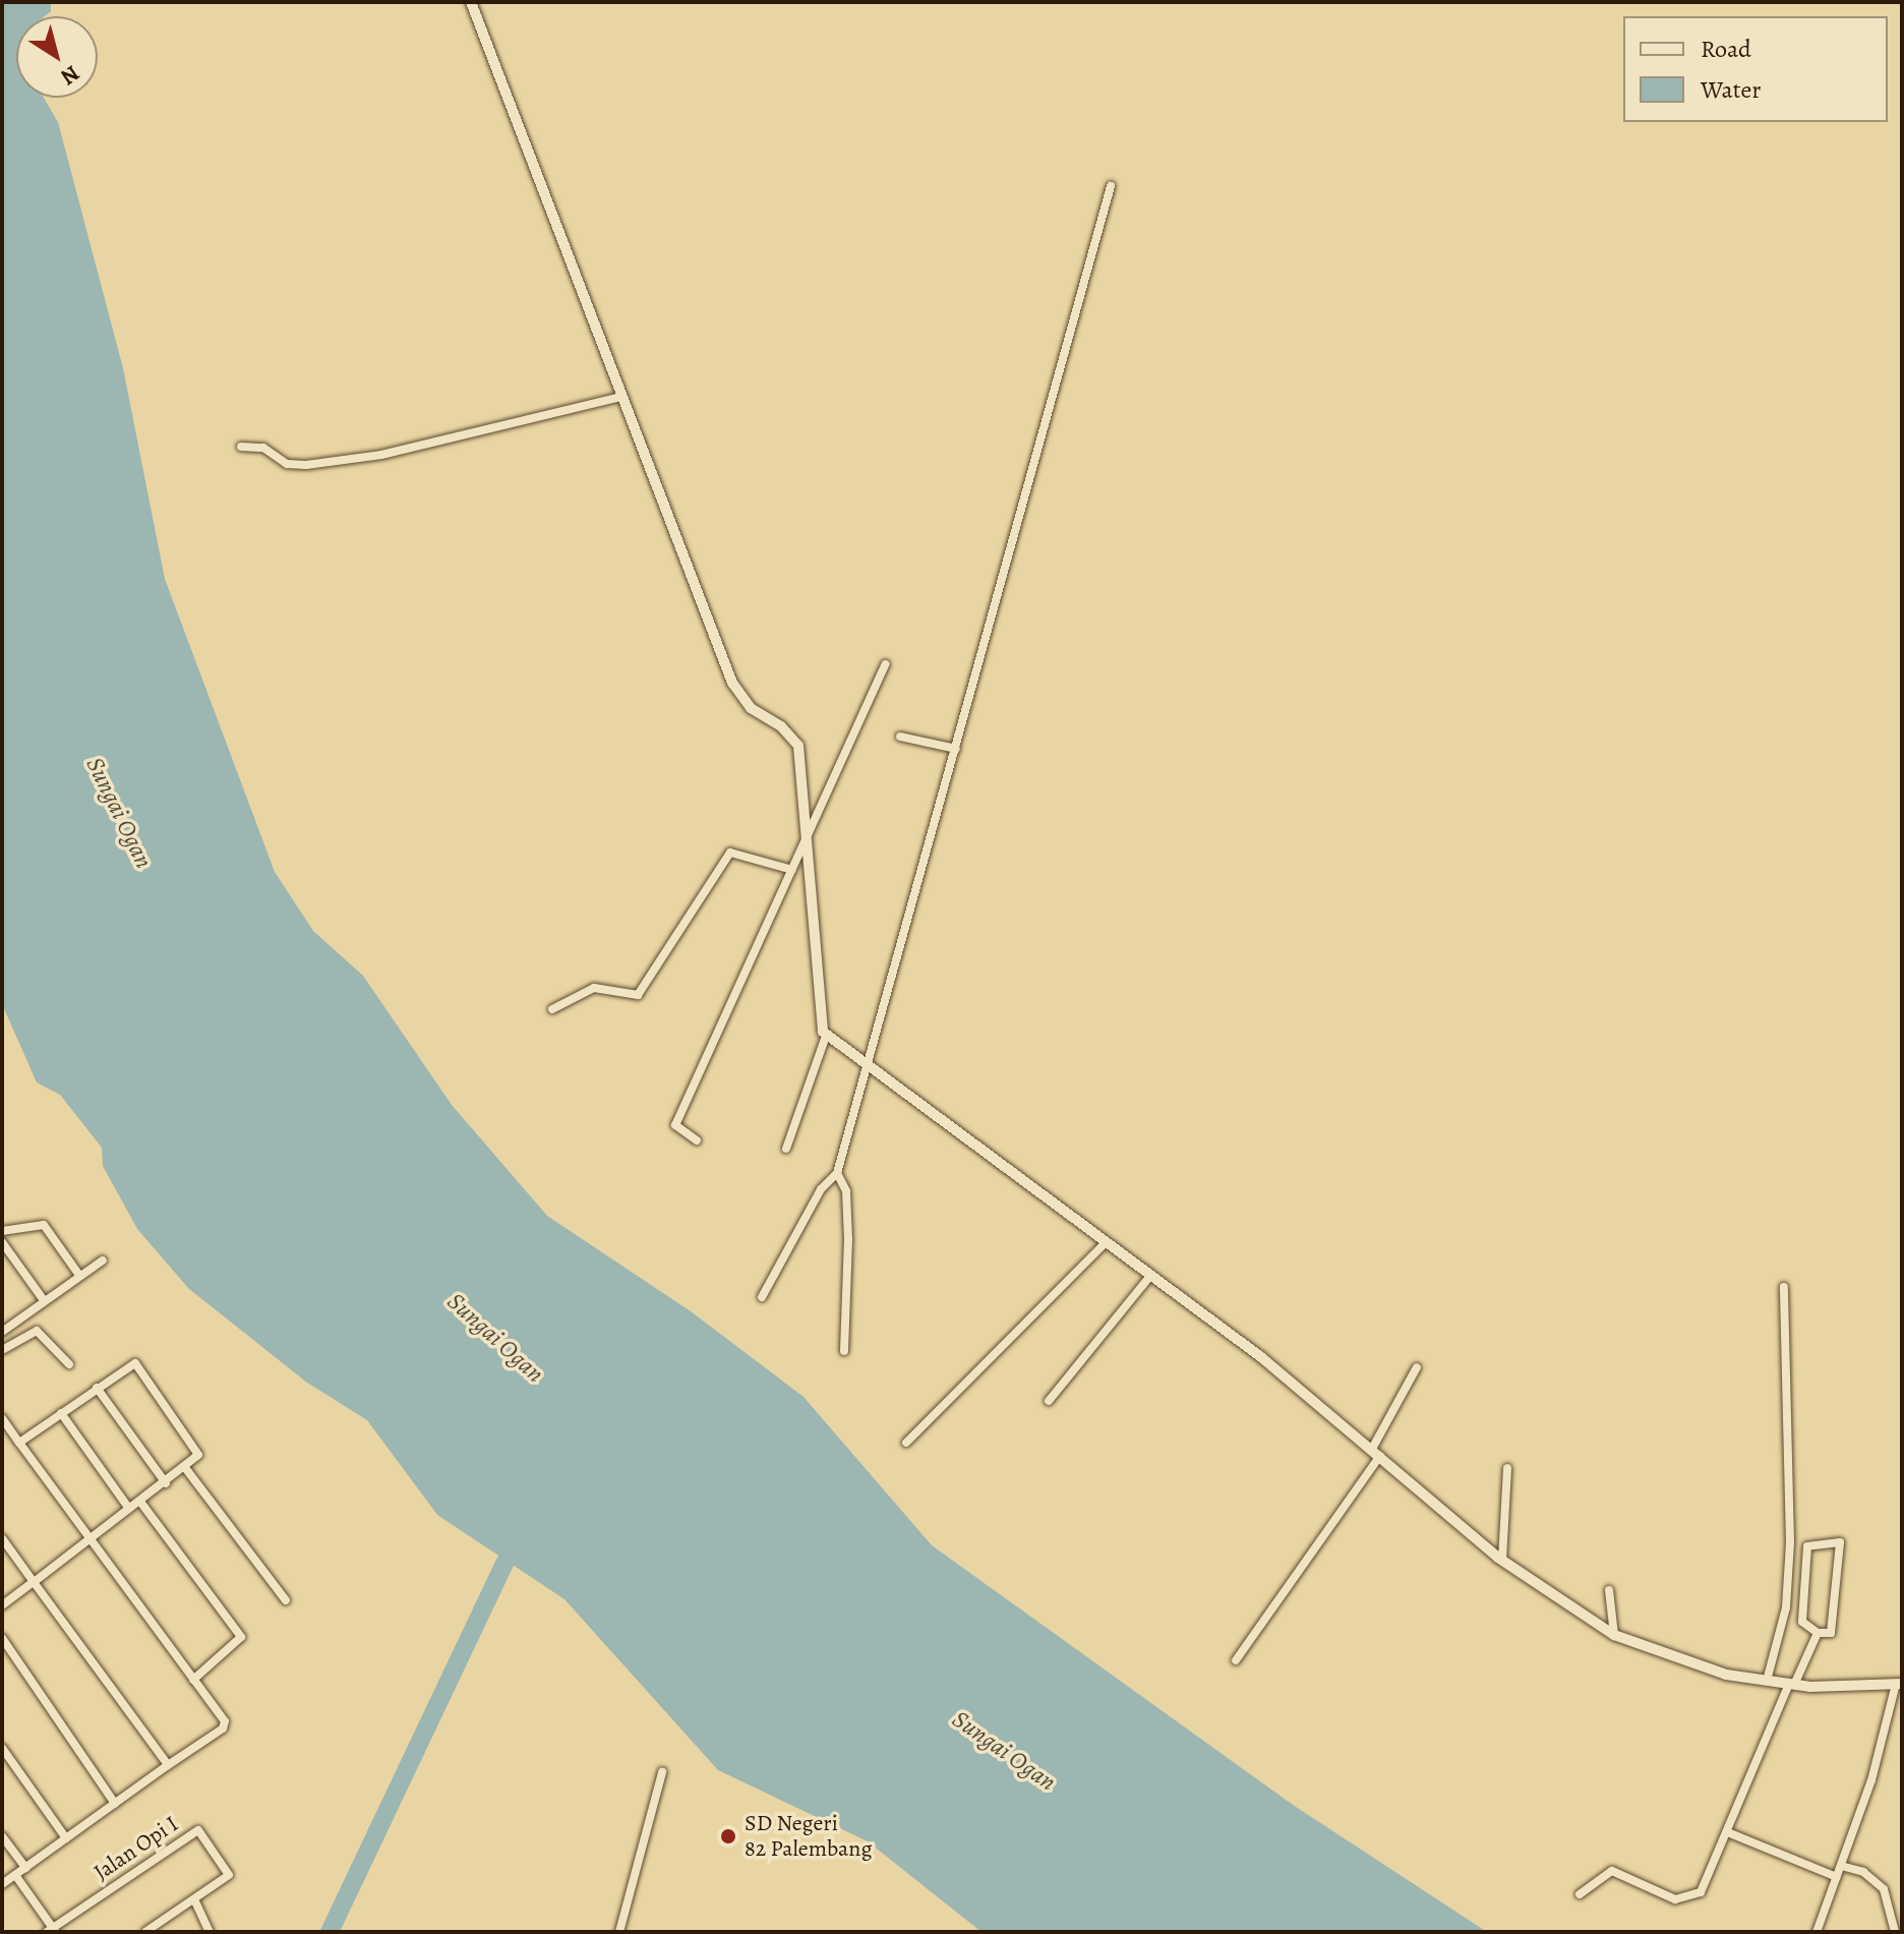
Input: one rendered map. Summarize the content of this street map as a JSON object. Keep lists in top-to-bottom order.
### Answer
{
  "streets": {
    "street": ["Jalan Opi I"]
  },
  "water": ["Sungai Ogan"],
  "places": ["SD Negeri 82 Palembang"],
  "legend": ["Road", "Water"],
  "north": "bottom right"
}
